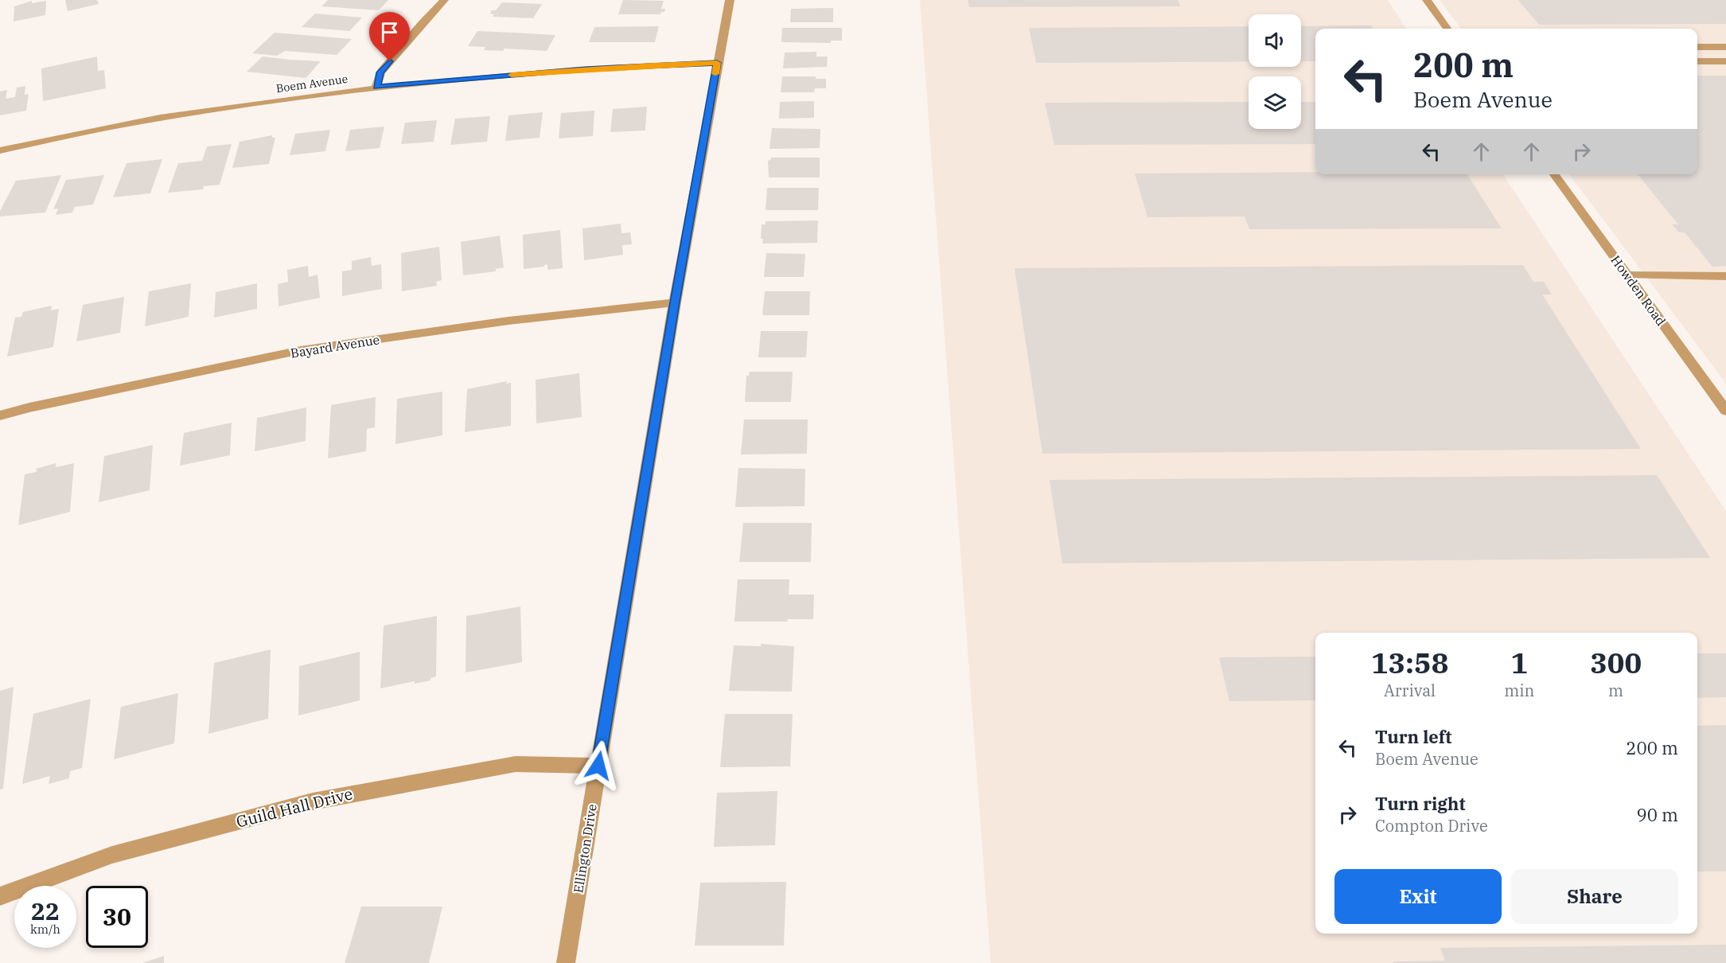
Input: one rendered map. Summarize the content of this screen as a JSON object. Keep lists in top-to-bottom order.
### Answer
{
  "streets": {
    "street": [
      "Boem Avenue",
      "Howden Road",
      "Bayard Avenue",
      "Guild Hall Drive",
      "Ellington Drive"
    ]
  },
  "crossings": [
    ["Boem Avenue", "Ellington Drive"],
    ["Bayard Avenue", "Ellington Drive"],
    ["Guild Hall Drive", "Ellington Drive"]
  ],
  "page": {
    "turn": ["200 m", "Boem Avenue"],
    "eta": [
      "13:58",
      "Arrival",
      "1",
      "min",
      "300",
      "m"
    ],
    "list": [
      {
        "name": "Turn left",
        "note": "Boem Avenue",
        "value": "200 m"
      },
      {
        "name": "Turn right",
        "note": "Compton Drive",
        "value": "90 m"
      }
    ],
    "buttons": ["Exit", "Share"],
    "speed": "22 km/h",
    "limit": "30"
  }
}
